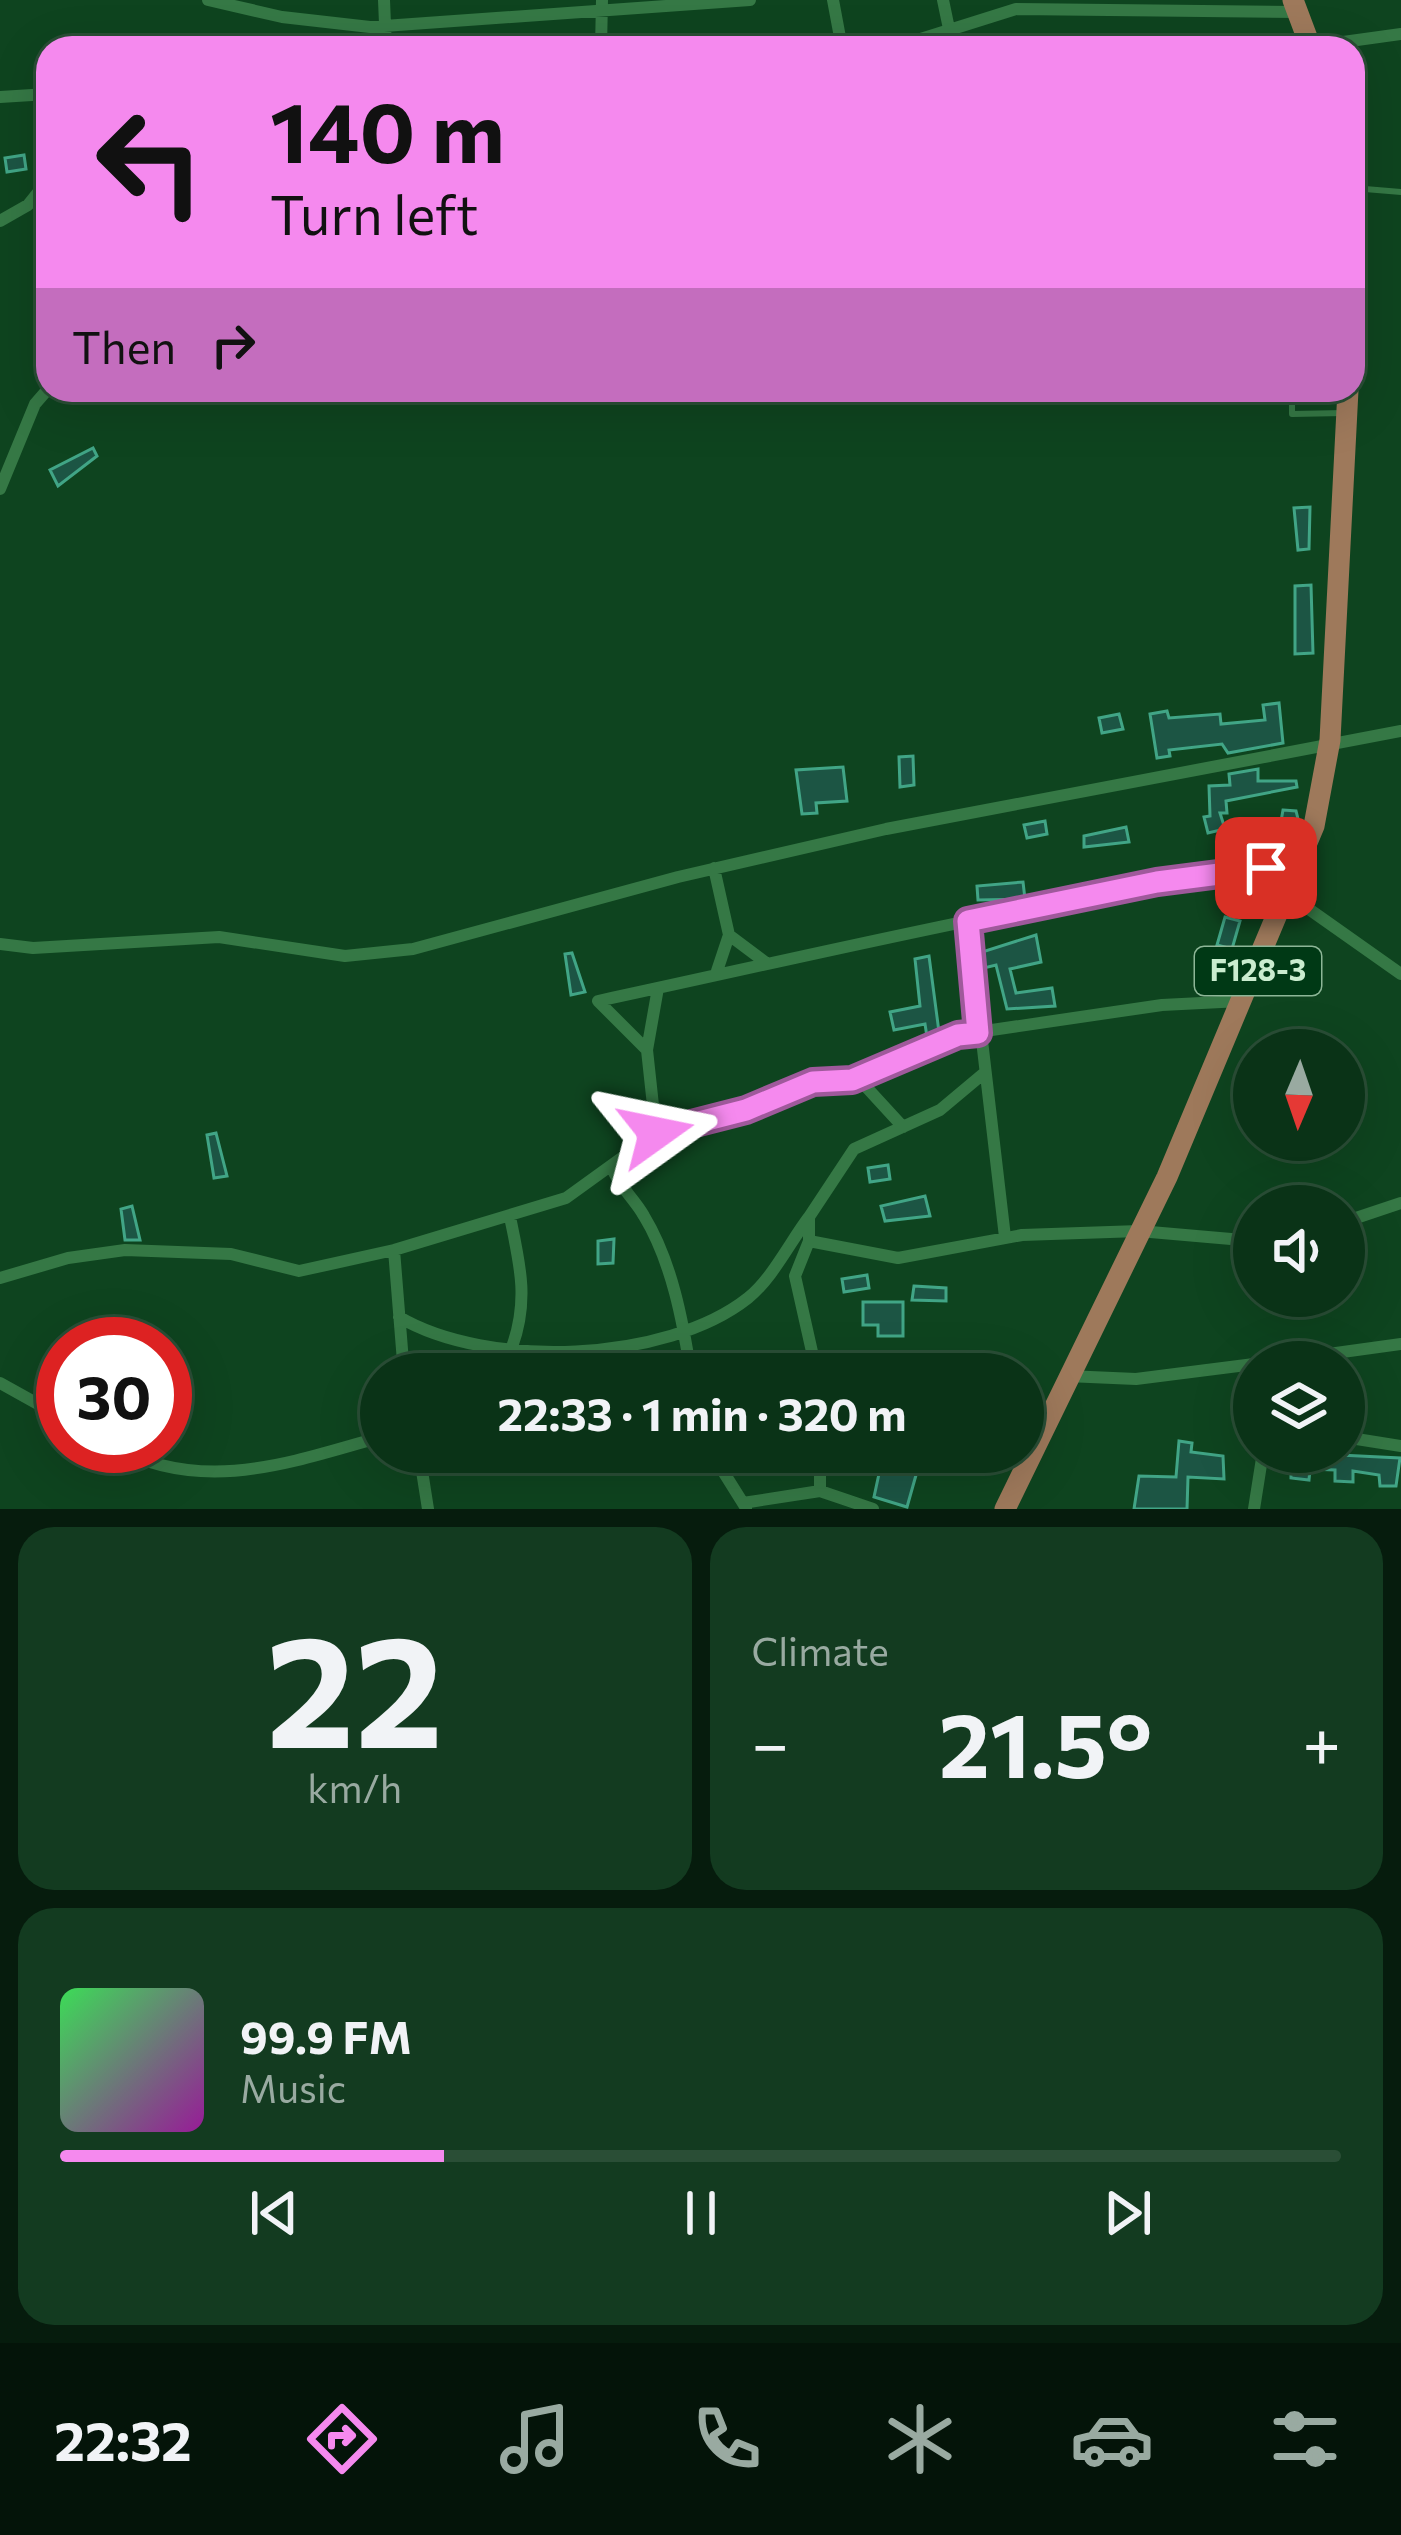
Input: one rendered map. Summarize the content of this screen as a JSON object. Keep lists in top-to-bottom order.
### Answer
{
  "streets": {
    "main road": ["F128-3"]
  },
  "north": "bottom",
  "page": {
    "turn": ["140 m", "Turn left"],
    "then": "Then",
    "limit": "30",
    "trip": "22:33 · 1 min · 320 m",
    "tile": [
      ["22", "km/h"],
      "Climate"
    ],
    "heat": ["−", "21.5°", "+"],
    "song": ["99.9 FM", "Music"],
    "tabs": "22:32"
  }
}
